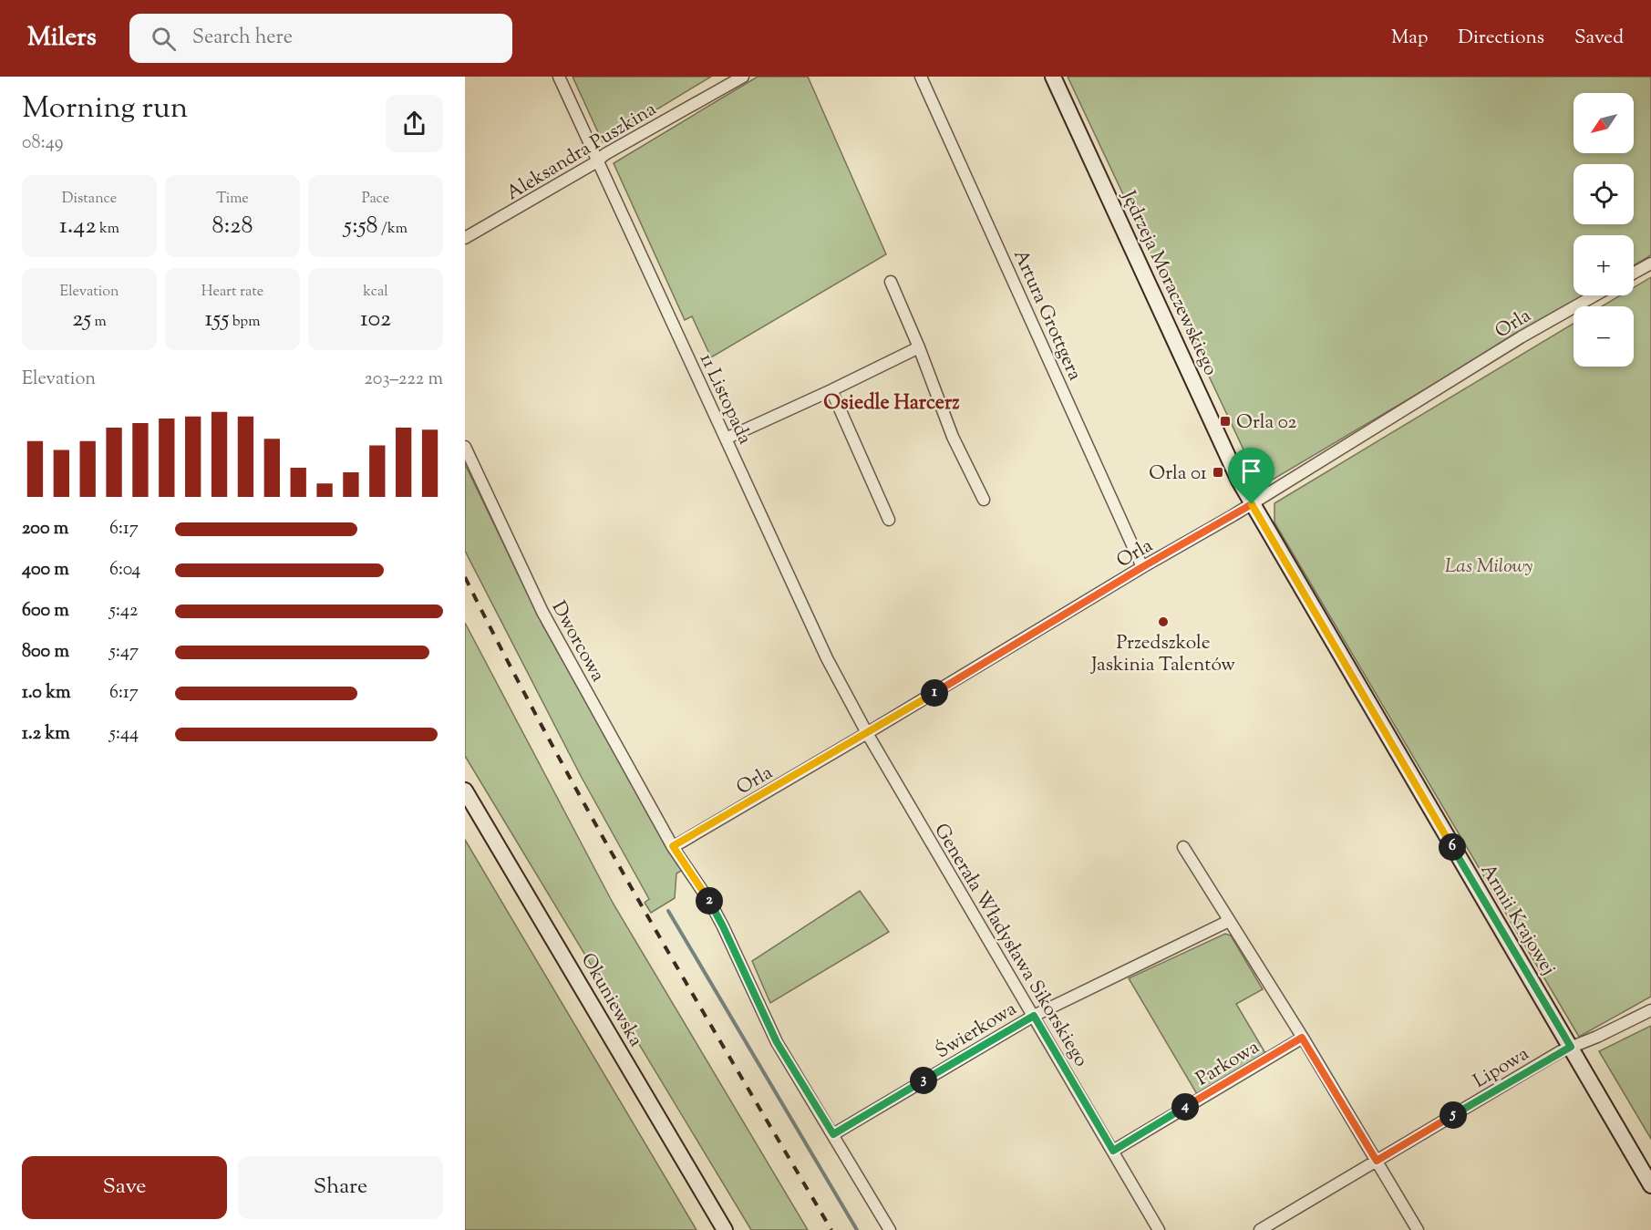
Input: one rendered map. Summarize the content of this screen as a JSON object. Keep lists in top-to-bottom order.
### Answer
{
  "streets": {
    "street": [
      "Aleksandra Puszkina",
      "Jędrzeja Moraczewskiego",
      "Artura Grottgera",
      "Orla",
      "11 Listopada",
      "Dworcowa",
      "Armii Krajowej",
      "Generała Władysława Sikorskiego",
      "Okuniewska",
      "Świerkowa",
      "Parkowa",
      "Lipowa"
    ]
  },
  "crossings": [
    ["Aleksandra Puszkina", "11 Listopada"],
    ["Jędrzeja Moraczewskiego", "Orla"],
    ["Jędrzeja Moraczewskiego", "Armii Krajowej"],
    ["Artura Grottgera", "Orla"],
    ["Orla", "11 Listopada"],
    ["Orla", "Dworcowa"],
    ["Orla", "Armii Krajowej"],
    ["Orla", "Generała Władysława Sikorskiego"],
    ["11 Listopada", "Generała Władysława Sikorskiego"],
    ["Dworcowa", "Świerkowa"],
    ["Armii Krajowej", "Lipowa"],
    ["Generała Władysława Sikorskiego", "Świerkowa"],
    ["Generała Władysława Sikorskiego", "Parkowa"]
  ],
  "districts": ["Osiedle Harcerz"],
  "parks": ["Las Milowy"],
  "places": {
    "transit": ["Orla 02", "Orla 01"],
    "other": ["Przedszkole Jaskinia Talentów"]
  },
  "north": "bottom left",
  "page": {
    "header": "Milers",
    "search": "Search here",
    "nav": ["Map", "Directions", "Saved"],
    "heading": ["Morning run", "08:49"],
    "map_buttons": ["+", "−"],
    "stats": [
      ["Distance", "1.42 km"],
      ["Time", "8:28"],
      ["Pace", "5:58 /km"],
      ["Elevation", "25 m"],
      ["Heart rate", "155 bpm"],
      ["kcal", "102"]
    ],
    "chart": ["Elevation", "203–222 m"],
    "list": [
      {
        "name": "200 m",
        "note": "6:17"
      },
      {
        "name": "400 m",
        "note": "6:04"
      },
      {
        "name": "600 m",
        "note": "5:42"
      },
      {
        "name": "800 m",
        "note": "5:47"
      },
      {
        "name": "1.0 km",
        "note": "6:17"
      },
      {
        "name": "1.2 km",
        "note": "5:44"
      }
    ],
    "pins": [
      "1",
      "6",
      "2",
      "3",
      "4",
      "5"
    ],
    "buttons": ["Save", "Share"]
  }
}
